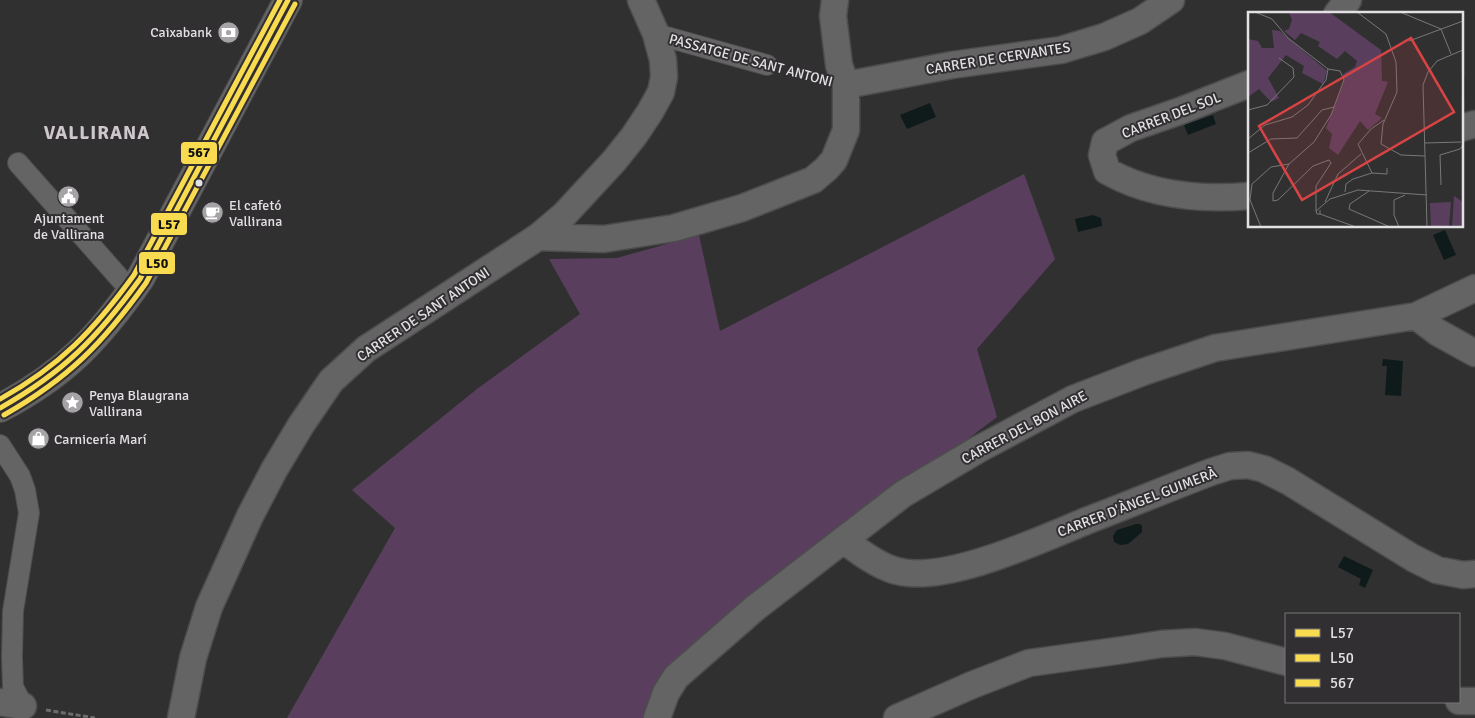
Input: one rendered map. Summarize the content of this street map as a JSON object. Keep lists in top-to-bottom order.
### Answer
{
  "streets": {
    "street": [
      "CARRER DE CERVANTES",
      "PASSATGE DE SANT ANTONI",
      "CARRER DEL SOL",
      "CARRER DE SANT ANTONI",
      "CARRER DEL BON AIRE",
      "CARRER D'ÀNGEL GUIMERÀ"
    ]
  },
  "crossings": [
    ["CARRER DE CERVANTES", "PASSATGE DE SANT ANTONI"],
    ["PASSATGE DE SANT ANTONI", "CARRER DE SANT ANTONI"],
    ["CARRER DEL BON AIRE", "CARRER D'ÀNGEL GUIMERÀ"]
  ],
  "districts": ["VALLIRANA"],
  "places": {
    "bank": ["Caixabank"],
    "public building": ["Ajuntament de Vallirana"],
    "cafe": ["El cafetó Vallirana"],
    "place": ["Penya Blaugrana Vallirana"],
    "shop": ["Carnicería Marí"]
  },
  "lines": ["transit line L57", "transit line 567", "transit line L50"],
  "legend": ["L57", "L50", "567"]
}
